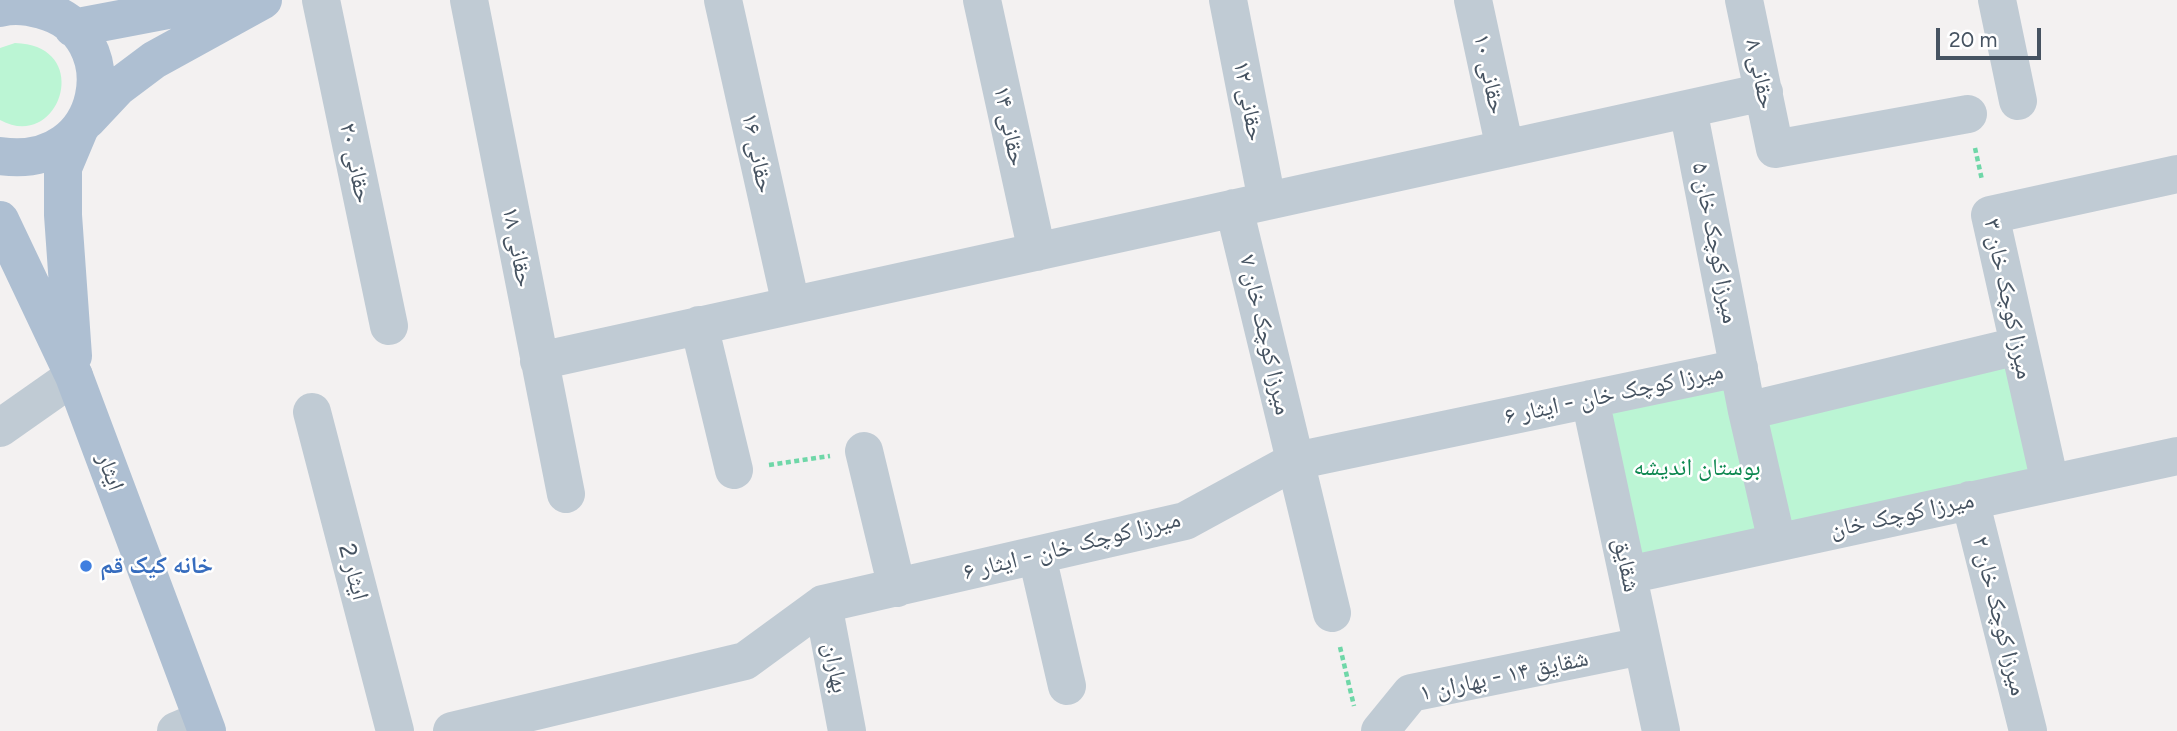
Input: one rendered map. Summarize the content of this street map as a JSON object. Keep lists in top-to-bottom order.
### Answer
{
  "streets": {
    "main road": ["ایثار"],
    "street": [
      "حقانی ۱۰",
      "حقانی ۸",
      "حقانی ۱۲",
      "حقانی ۱۴",
      "حقانی ۱۶",
      "حقانی ۲۰",
      "میرزا کوچک خان ۵",
      "حقانی ۱۸",
      "میرزا کوچک خان ۳",
      "میرزا کوچک خان ۷",
      "میرزا کوچک خان - ایثار ۶",
      "میرزا کوچک خان",
      "شقایق",
      "ایثار 2",
      "میرزا کوچک خان ۲",
      "بهاران",
      "شقایق ۱۴ - بهاران ۱"
    ]
  },
  "crossings": [
    ["حقانی ۸", "میرزا کوچک خان ۳"],
    ["حقانی ۱۲", "میرزا کوچک خان ۷"],
    ["میرزا کوچک خان ۵", "میرزا کوچک خان - ایثار ۶"],
    ["میرزا کوچک خان ۵", "میرزا کوچک خان"],
    ["میرزا کوچک خان ۳", "میرزا کوچک خان"],
    ["میرزا کوچک خان ۷", "میرزا کوچک خان - ایثار ۶"],
    ["میرزا کوچک خان - ایثار ۶", "شقایق"],
    ["میرزا کوچک خان - ایثار ۶", "بهاران"],
    ["میرزا کوچک خان", "شقایق"],
    ["میرزا کوچک خان", "میرزا کوچک خان ۲"],
    ["شقایق", "شقایق ۱۴ - بهاران ۱"]
  ],
  "parks": ["بوستان اندیشه"],
  "places": ["خانه کیک قم"],
  "scale_bar": "20 m"
}
